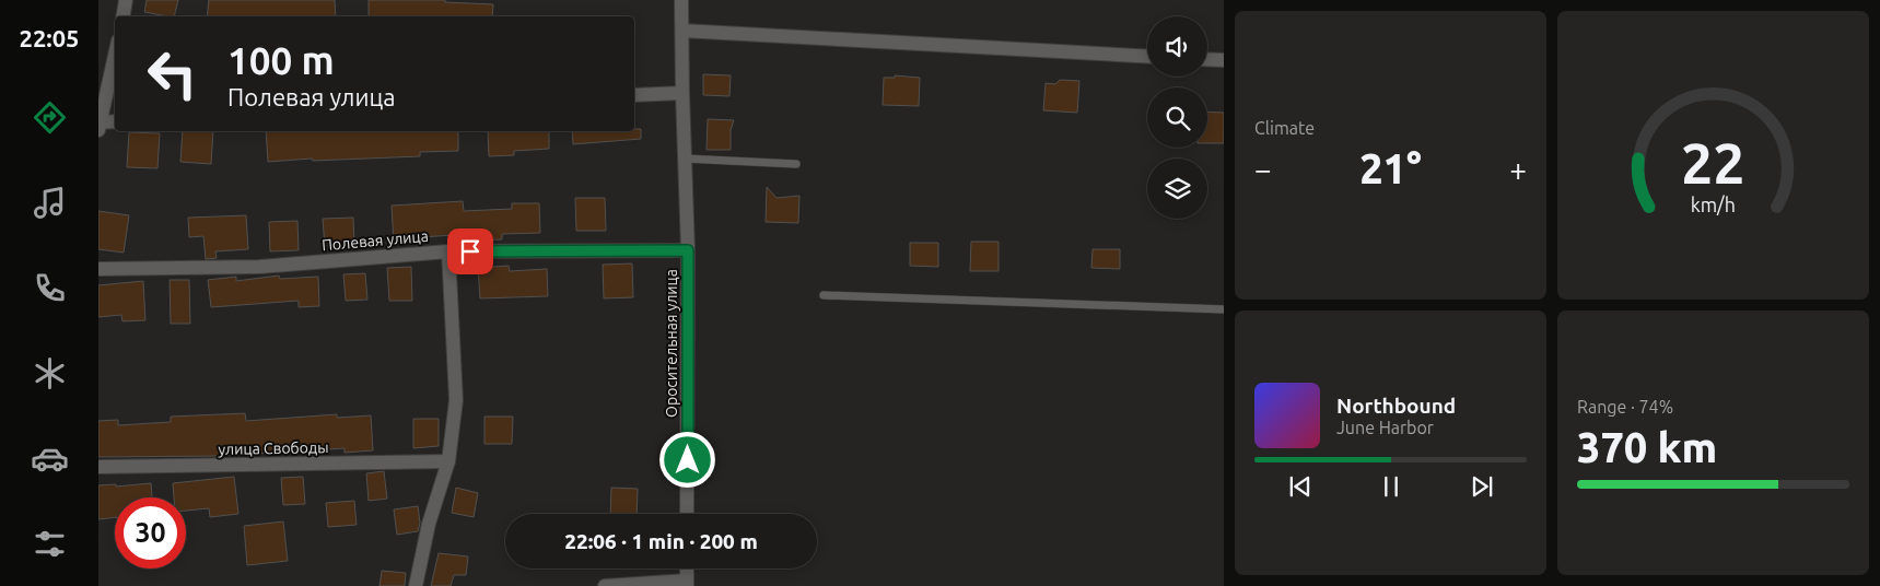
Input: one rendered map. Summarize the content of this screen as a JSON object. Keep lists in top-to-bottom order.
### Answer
{
  "streets": {
    "street": ["Полевая улица", "Оросительная улица", "улица Свободы"]
  },
  "crossings": [
    ["Полевая улица", "Оросительная улица"]
  ],
  "page": {
    "tabs": "22:05",
    "tile": [
      "Climate",
      ["Range · 74%", "370 km"]
    ],
    "turn": ["100 m", "Полевая улица"],
    "heat": ["−", "21°", "+"],
    "song": ["Northbound", "June Harbor"],
    "limit": "30",
    "trip": "22:06 · 1 min · 200 m",
    "gauge": ["22", "km/h"]
  }
}
